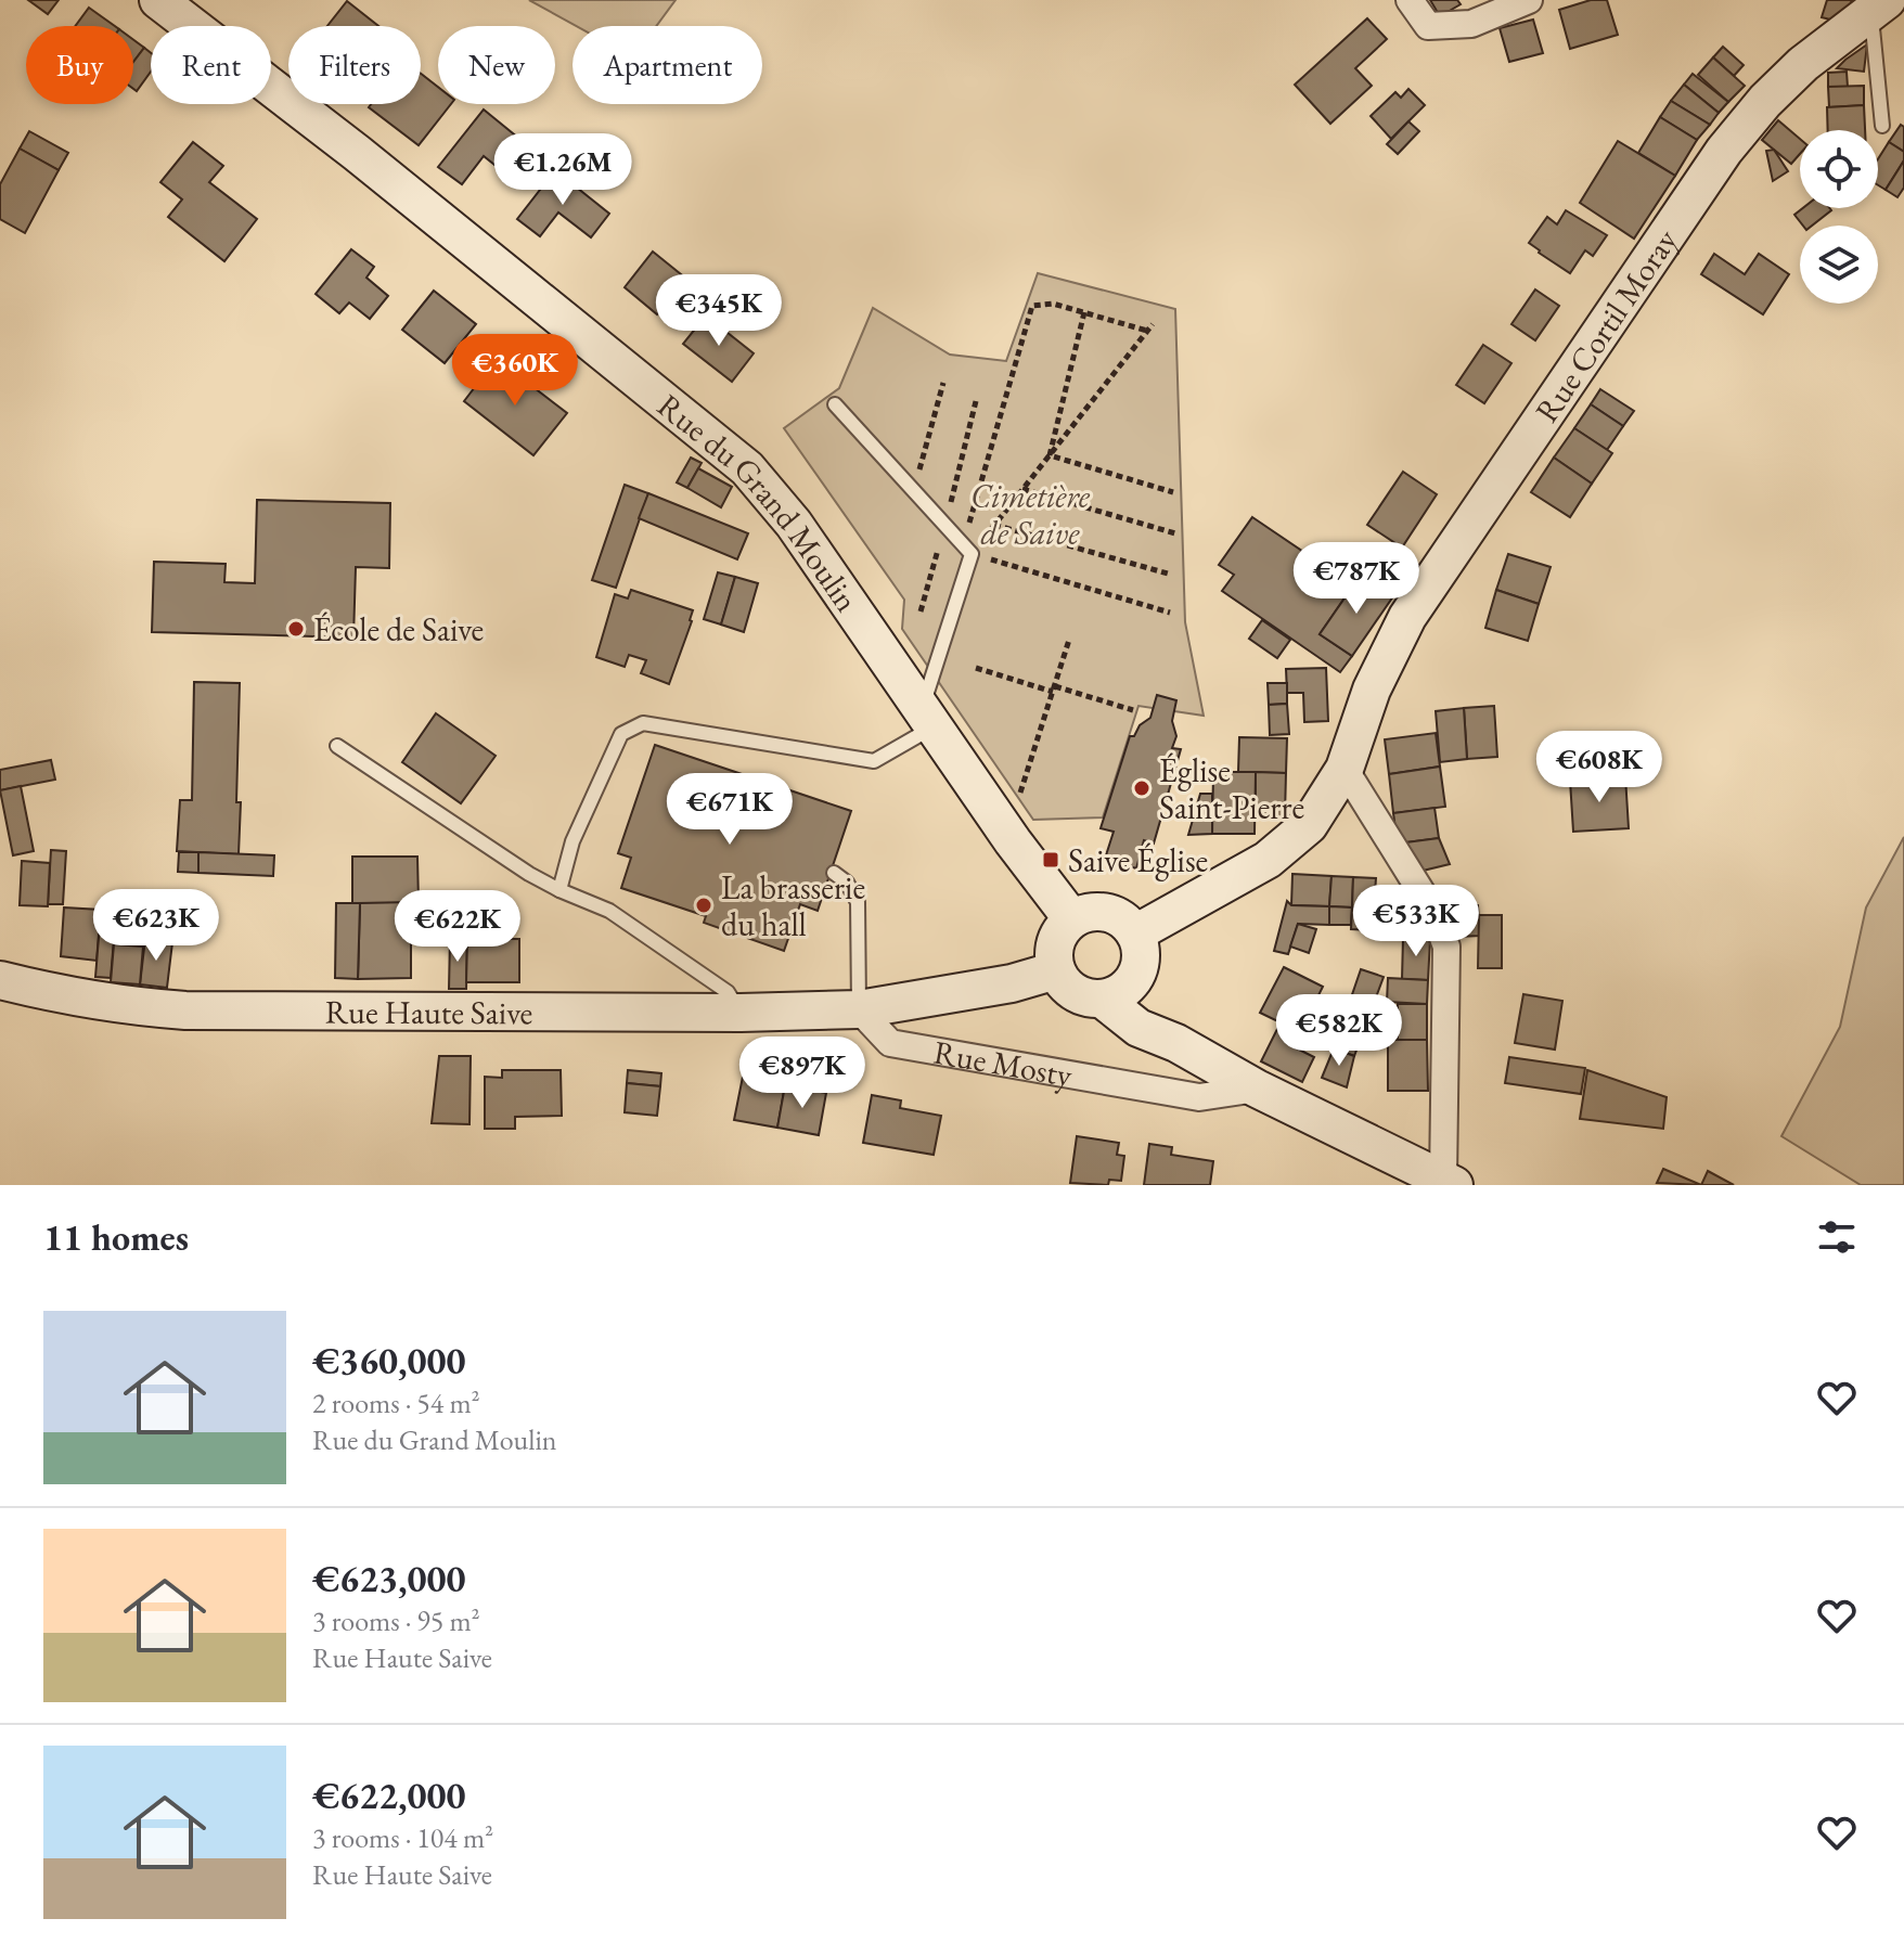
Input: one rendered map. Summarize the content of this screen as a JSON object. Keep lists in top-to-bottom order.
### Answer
{
  "streets": {
    "street": [
      "Rue Cortil Moray",
      "Rue du Grand Moulin",
      "Rue Haute Saive",
      "Rue Mosty"
    ]
  },
  "crossings": [
    ["Rue du Grand Moulin", "Rue Mosty"],
    ["Rue Haute Saive", "Rue Mosty"]
  ],
  "parks": ["Cimetière de Saive"],
  "places": {
    "other": ["École de Saive", "Église Saint-Pierre", "La brasserie du hall"],
    "transit": ["Saive Église"]
  },
  "page": {
    "chip": [
      "Buy",
      "Rent",
      "Filters",
      "New",
      "Apartment"
    ],
    "price": [
      "€1.26M",
      "€345K",
      "€360K",
      "€787K",
      "€608K",
      "€671K",
      "€533K",
      "€623K",
      "€622K",
      "€582K",
      "€897K"
    ],
    "heading": "11 homes",
    "list": [
      {
        "name": "€360,000",
        "note": "2 rooms · 54 m² · Rue du Grand Moulin"
      },
      {
        "name": "€623,000",
        "note": "3 rooms · 95 m² · Rue Haute Saive"
      },
      {
        "name": "€622,000",
        "note": "3 rooms · 104 m² · Rue Haute Saive"
      }
    ]
  }
}
